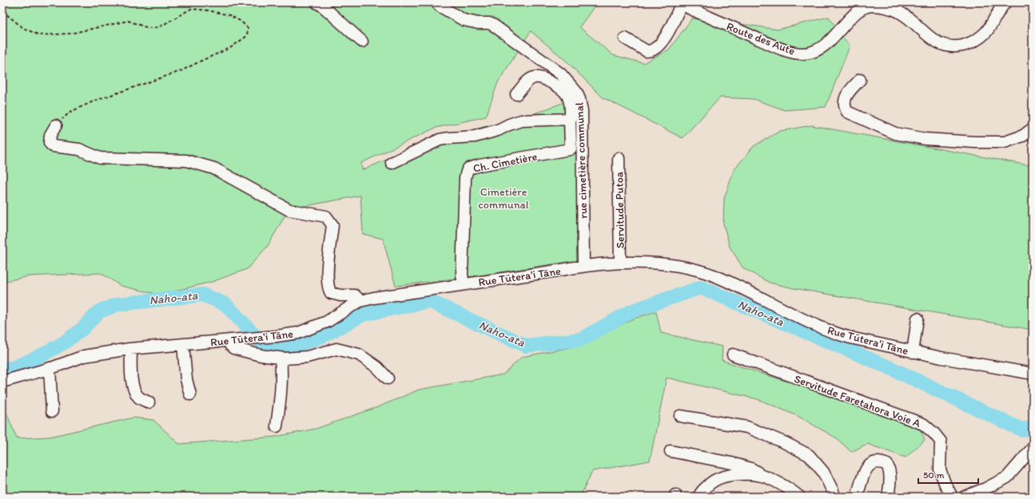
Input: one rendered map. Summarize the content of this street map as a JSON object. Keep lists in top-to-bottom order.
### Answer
{
  "streets": {
    "street": [
      "Route des Aute",
      "rue cimetière communal",
      "Ch. Cimetière",
      "Servitude Putoa",
      "Rue Tūtera'i Tāne",
      "Servitude Faretahora Voie A"
    ]
  },
  "crossings": [
    ["rue cimetière communal", "Rue Tūtera'i Tāne"],
    ["Ch. Cimetière", "Rue Tūtera'i Tāne"],
    ["Servitude Putoa", "Rue Tūtera'i Tāne"]
  ],
  "water": ["Naho-ata"],
  "parks": ["Cimetière communal"],
  "scale_bar": "50 m"
}
